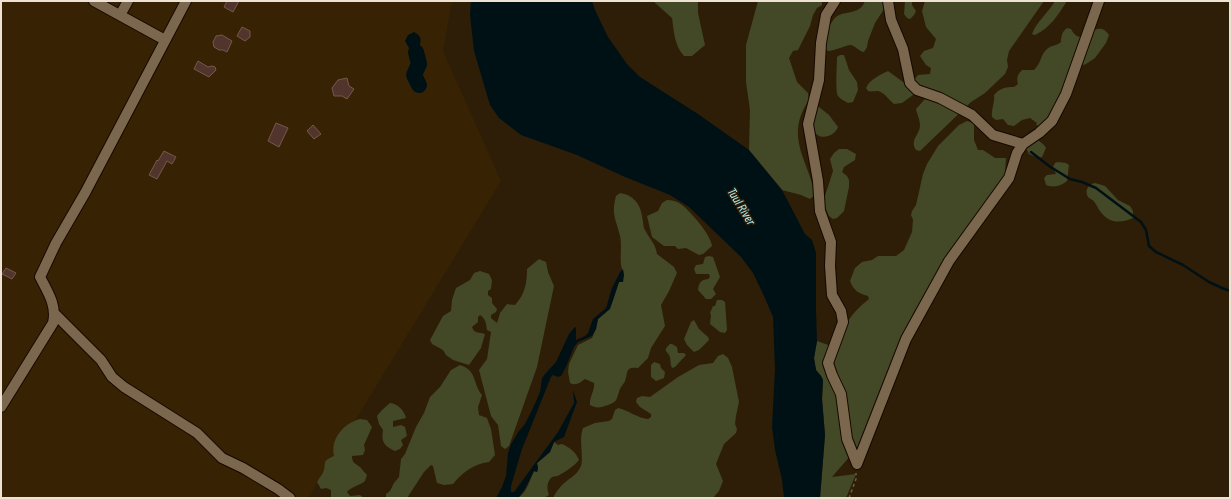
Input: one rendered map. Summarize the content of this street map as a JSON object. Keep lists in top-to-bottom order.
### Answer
{
  "water": ["Tuul River"]
}
